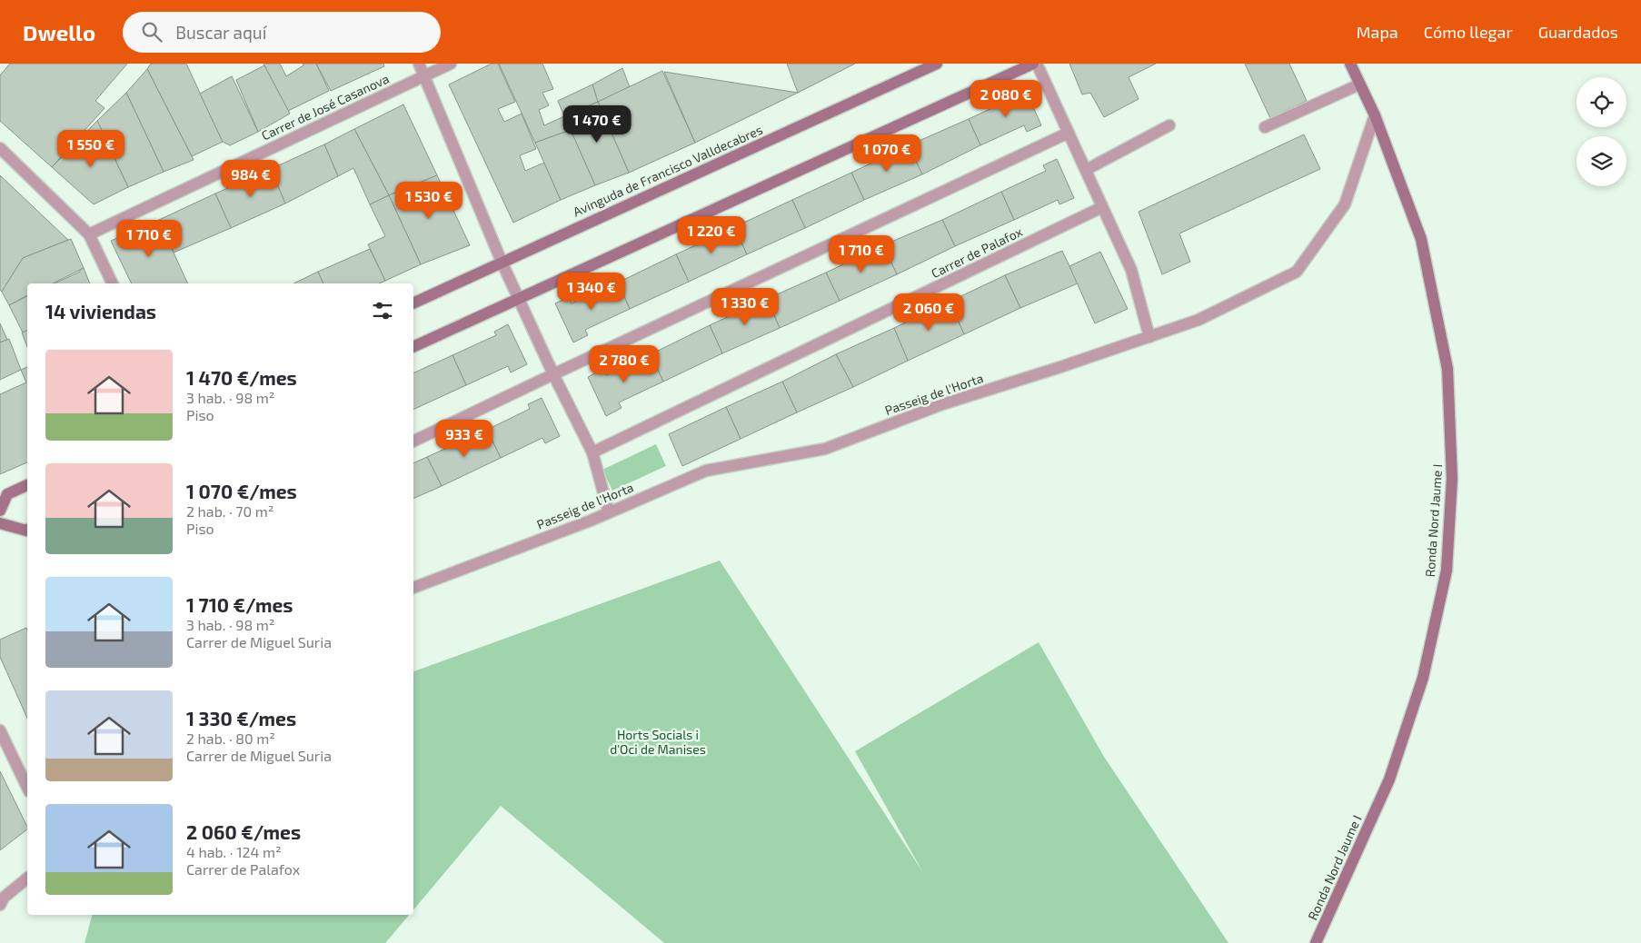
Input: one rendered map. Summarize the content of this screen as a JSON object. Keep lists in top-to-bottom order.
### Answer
{
  "streets": {
    "street": [
      "Carrer de José Casanova",
      "Avinguda de Francisco Valldecabres",
      "Carrer de Palafox",
      "Passeig de l'Horta",
      "Ronda Nord Jaume I"
    ]
  },
  "crossings": [
    ["Passeig de l'Horta", "Ronda Nord Jaume I"]
  ],
  "parks": ["Horts Socials i d'Oci de Manises"],
  "page": {
    "header": "Dwello",
    "search": "Buscar aquí",
    "nav": ["Mapa", "Cómo llegar", "Guardados"],
    "price": [
      "2 080 €",
      "1 470 €",
      "1 550 €",
      "1 070 €",
      "984 €",
      "1 530 €",
      "1 220 €",
      "1 710 €",
      "1 710 €",
      "1 340 €",
      "1 330 €",
      "2 060 €",
      "2 780 €",
      "933 €"
    ],
    "heading": "14 viviendas",
    "list": [
      {
        "name": "1 470 €/mes",
        "note": "3 hab. · 98 m² · Piso"
      },
      {
        "name": "1 070 €/mes",
        "note": "2 hab. · 70 m² · Piso"
      },
      {
        "name": "1 710 €/mes",
        "note": "3 hab. · 98 m² · Carrer de Miguel Suria"
      },
      {
        "name": "1 330 €/mes",
        "note": "2 hab. · 80 m² · Carrer de Miguel Suria"
      },
      {
        "name": "2 060 €/mes",
        "note": "4 hab. · 124 m² · Carrer de Palafox"
      }
    ]
  }
}
